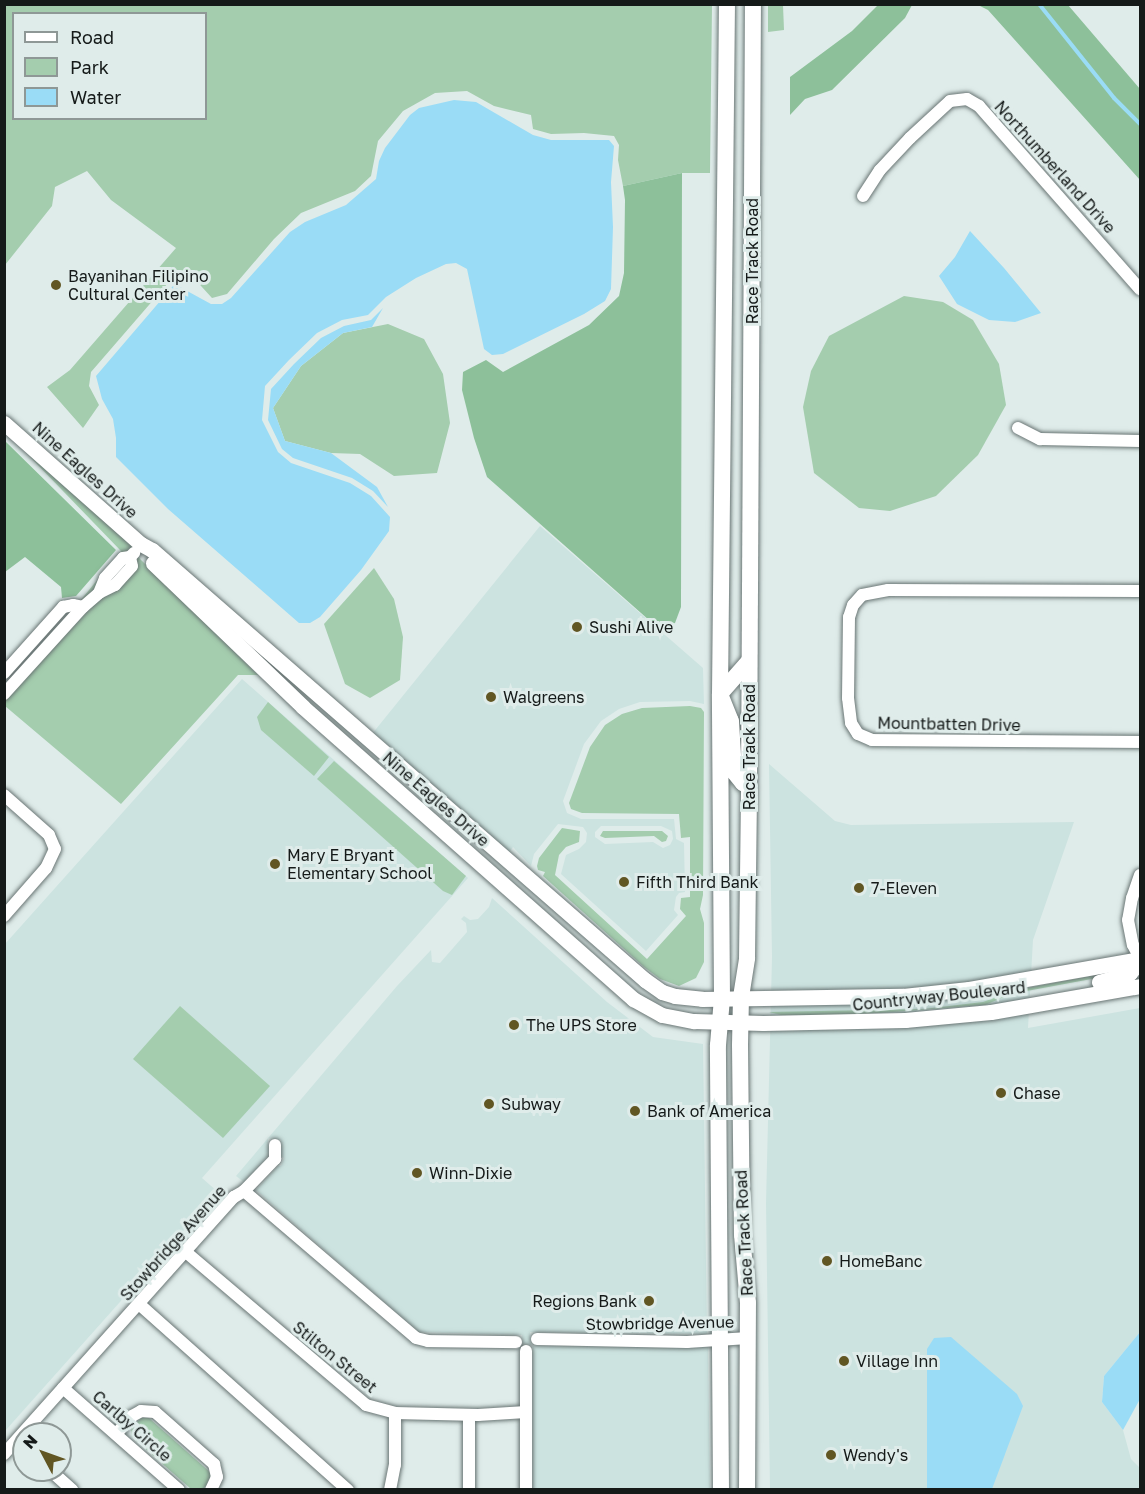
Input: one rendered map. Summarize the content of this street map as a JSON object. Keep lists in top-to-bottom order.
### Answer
{
  "streets": {
    "main road": ["Race Track Road"],
    "street": [
      "Northumberland Drive",
      "Nine Eagles Drive",
      "Mountbatten Drive",
      "Countryway Boulevard",
      "Stowbridge Avenue",
      "Stilton Street",
      "Carlby Circle"
    ]
  },
  "crossings": [
    ["Race Track Road", "Nine Eagles Drive"],
    ["Race Track Road", "Countryway Boulevard"],
    ["Race Track Road", "Stowbridge Avenue"],
    ["Nine Eagles Drive", "Countryway Boulevard"],
    ["Stowbridge Avenue", "Stilton Street"],
    ["Stowbridge Avenue", "Carlby Circle"]
  ],
  "places": [
    "Bayanihan Filipino Cultural Center",
    "Sushi Alive",
    "Walgreens",
    "Mary E Bryant Elementary School",
    "Fifth Third Bank",
    "7-Eleven",
    "The UPS Store",
    "Chase",
    "Subway",
    "Bank of America",
    "Winn-Dixie",
    "HomeBanc",
    "Regions Bank",
    "Village Inn",
    "Wendy's"
  ],
  "legend": ["Road", "Park", "Water"],
  "north": "top left"
}
